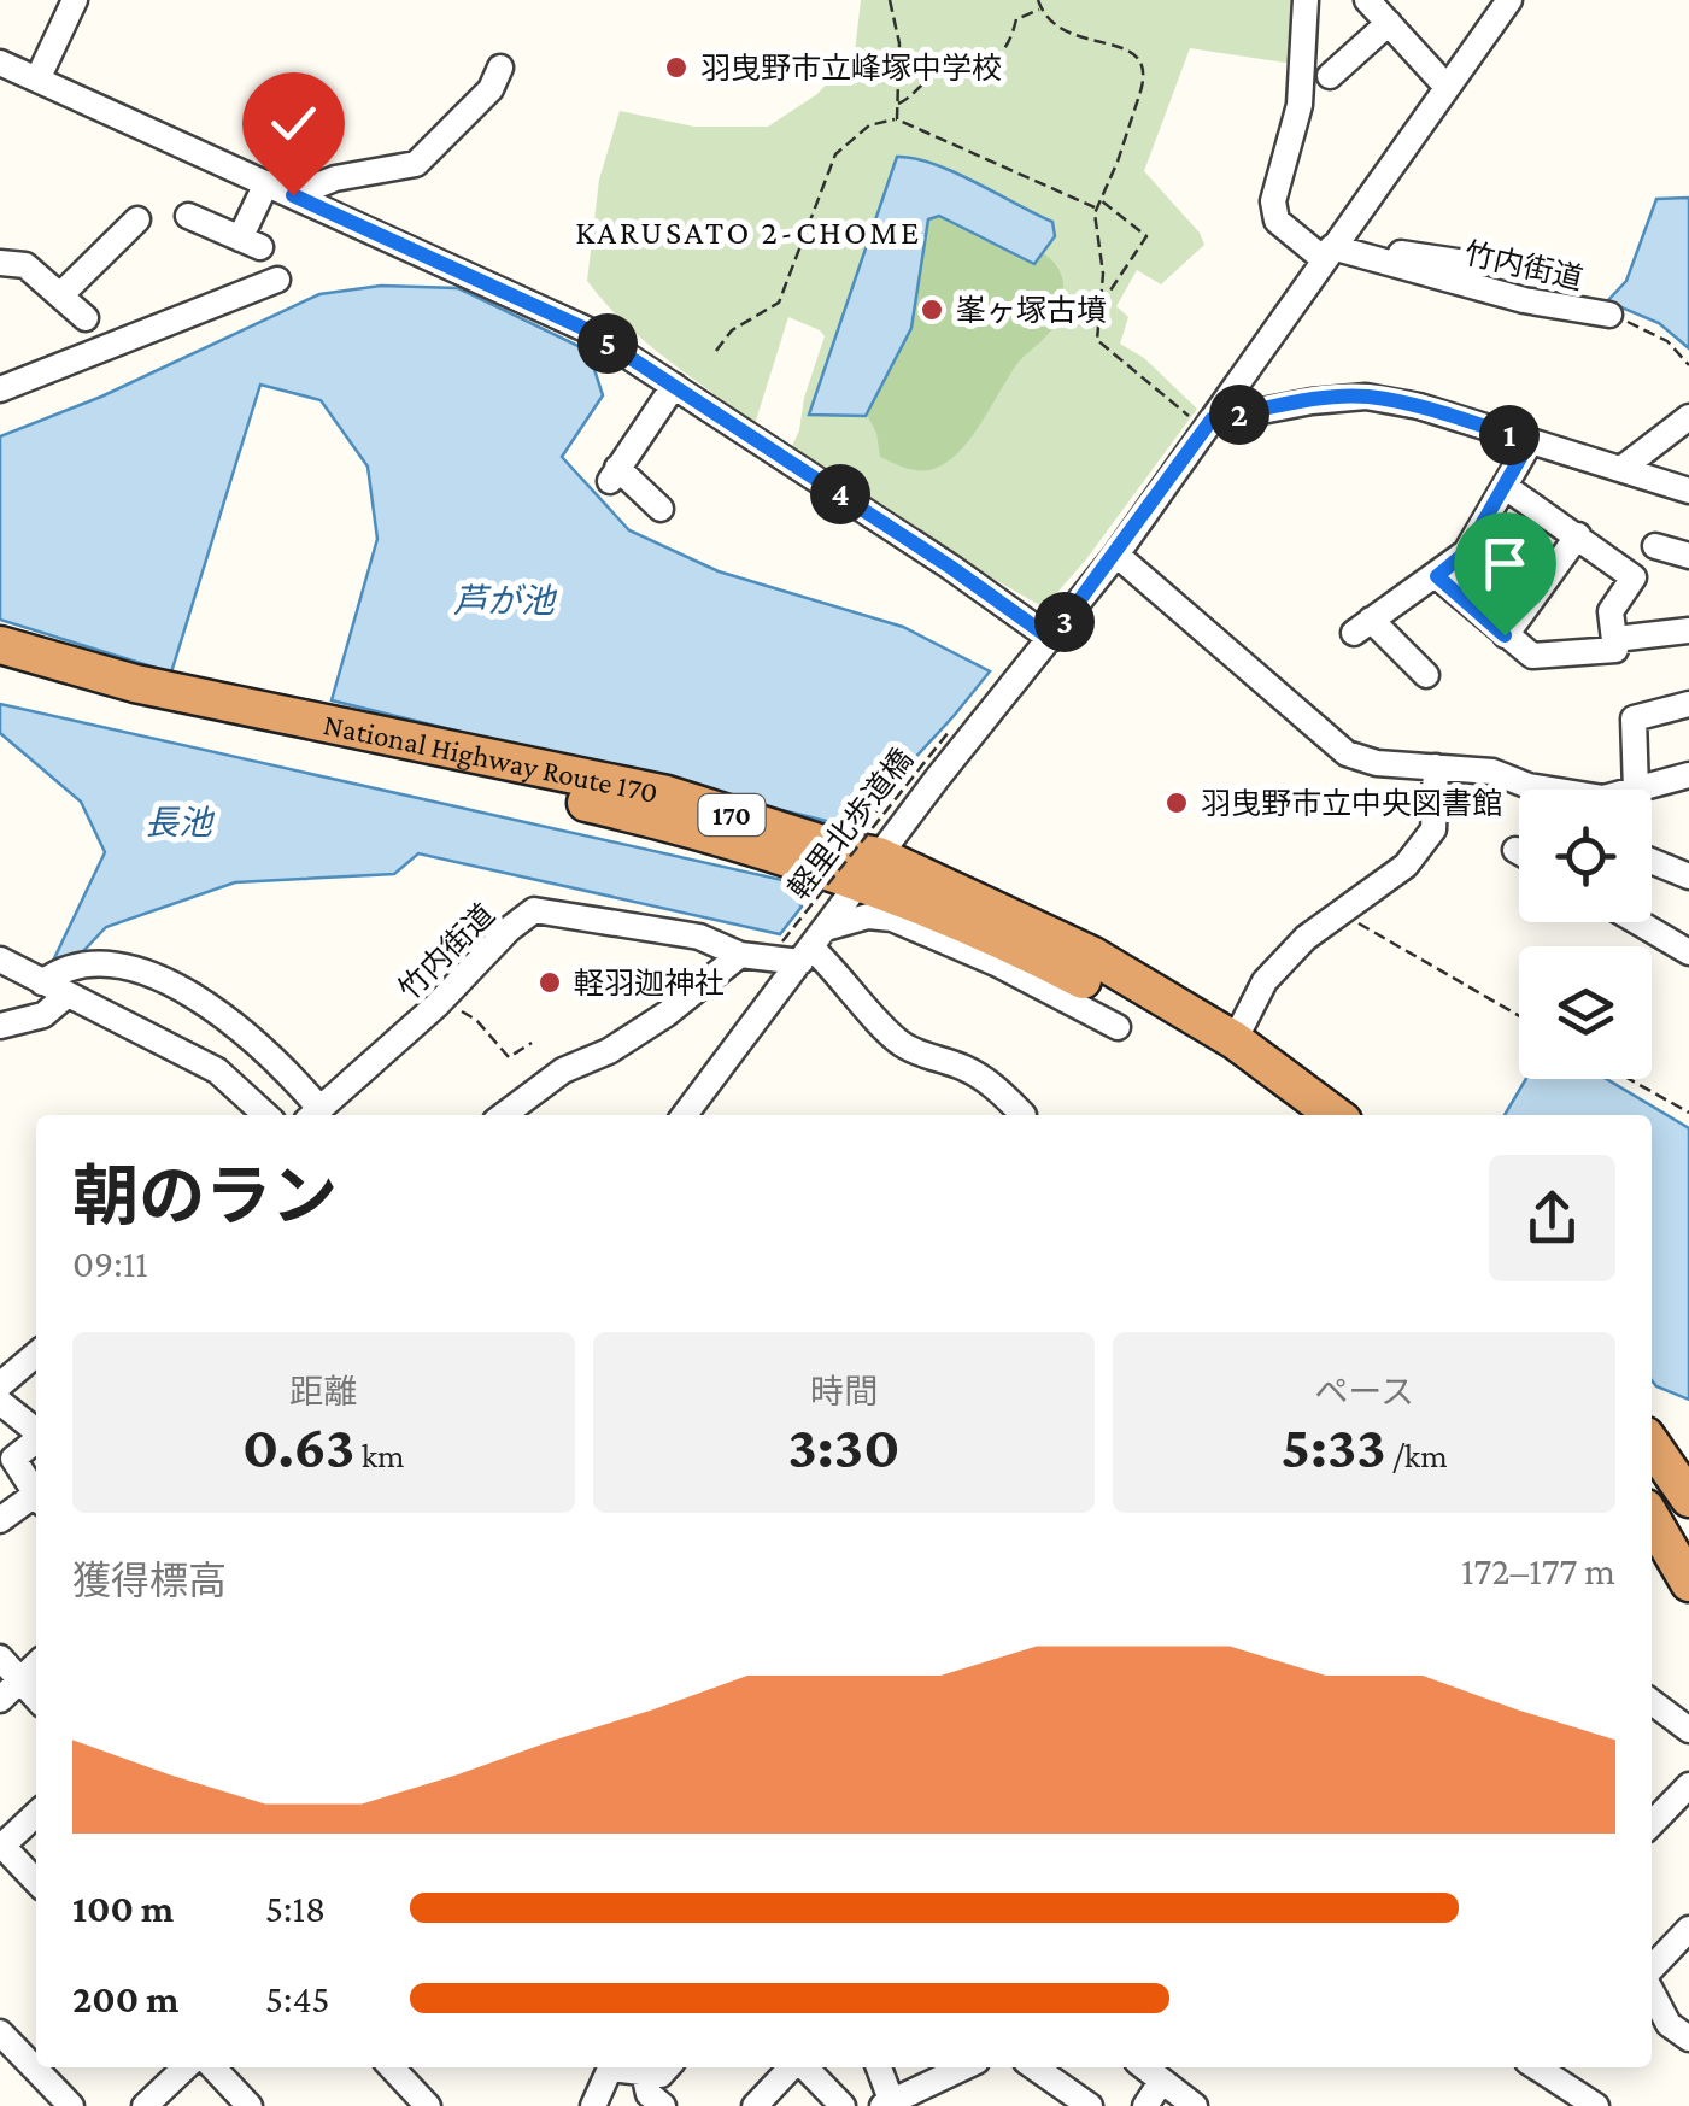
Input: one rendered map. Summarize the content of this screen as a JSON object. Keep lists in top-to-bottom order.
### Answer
{
  "streets": {
    "highway": ["National Highway Route 170", "170"],
    "street": ["竹内街道"],
    "path": ["軽里北歩道橋"]
  },
  "districts": ["KARUSATO 2-CHOME"],
  "water": ["芦が池", "長池"],
  "places": [
    "羽曳野市立峰塚中学校",
    "峯ヶ塚古墳",
    "羽曳野市立中央図書館",
    "軽羽迦神社"
  ],
  "page": {
    "pins": [
      "5",
      "2",
      "1",
      "4",
      "3"
    ],
    "heading": ["朝のラン", "09:11"],
    "stats": [
      ["距離", "0.63 km"],
      ["時間", "3:30"],
      ["ペース", "5:33 /km"]
    ],
    "chart": ["獲得標高", "172–177 m"],
    "list": [
      {
        "name": "100 m",
        "note": "5:18"
      },
      {
        "name": "200 m",
        "note": "5:45"
      }
    ]
  }
}
